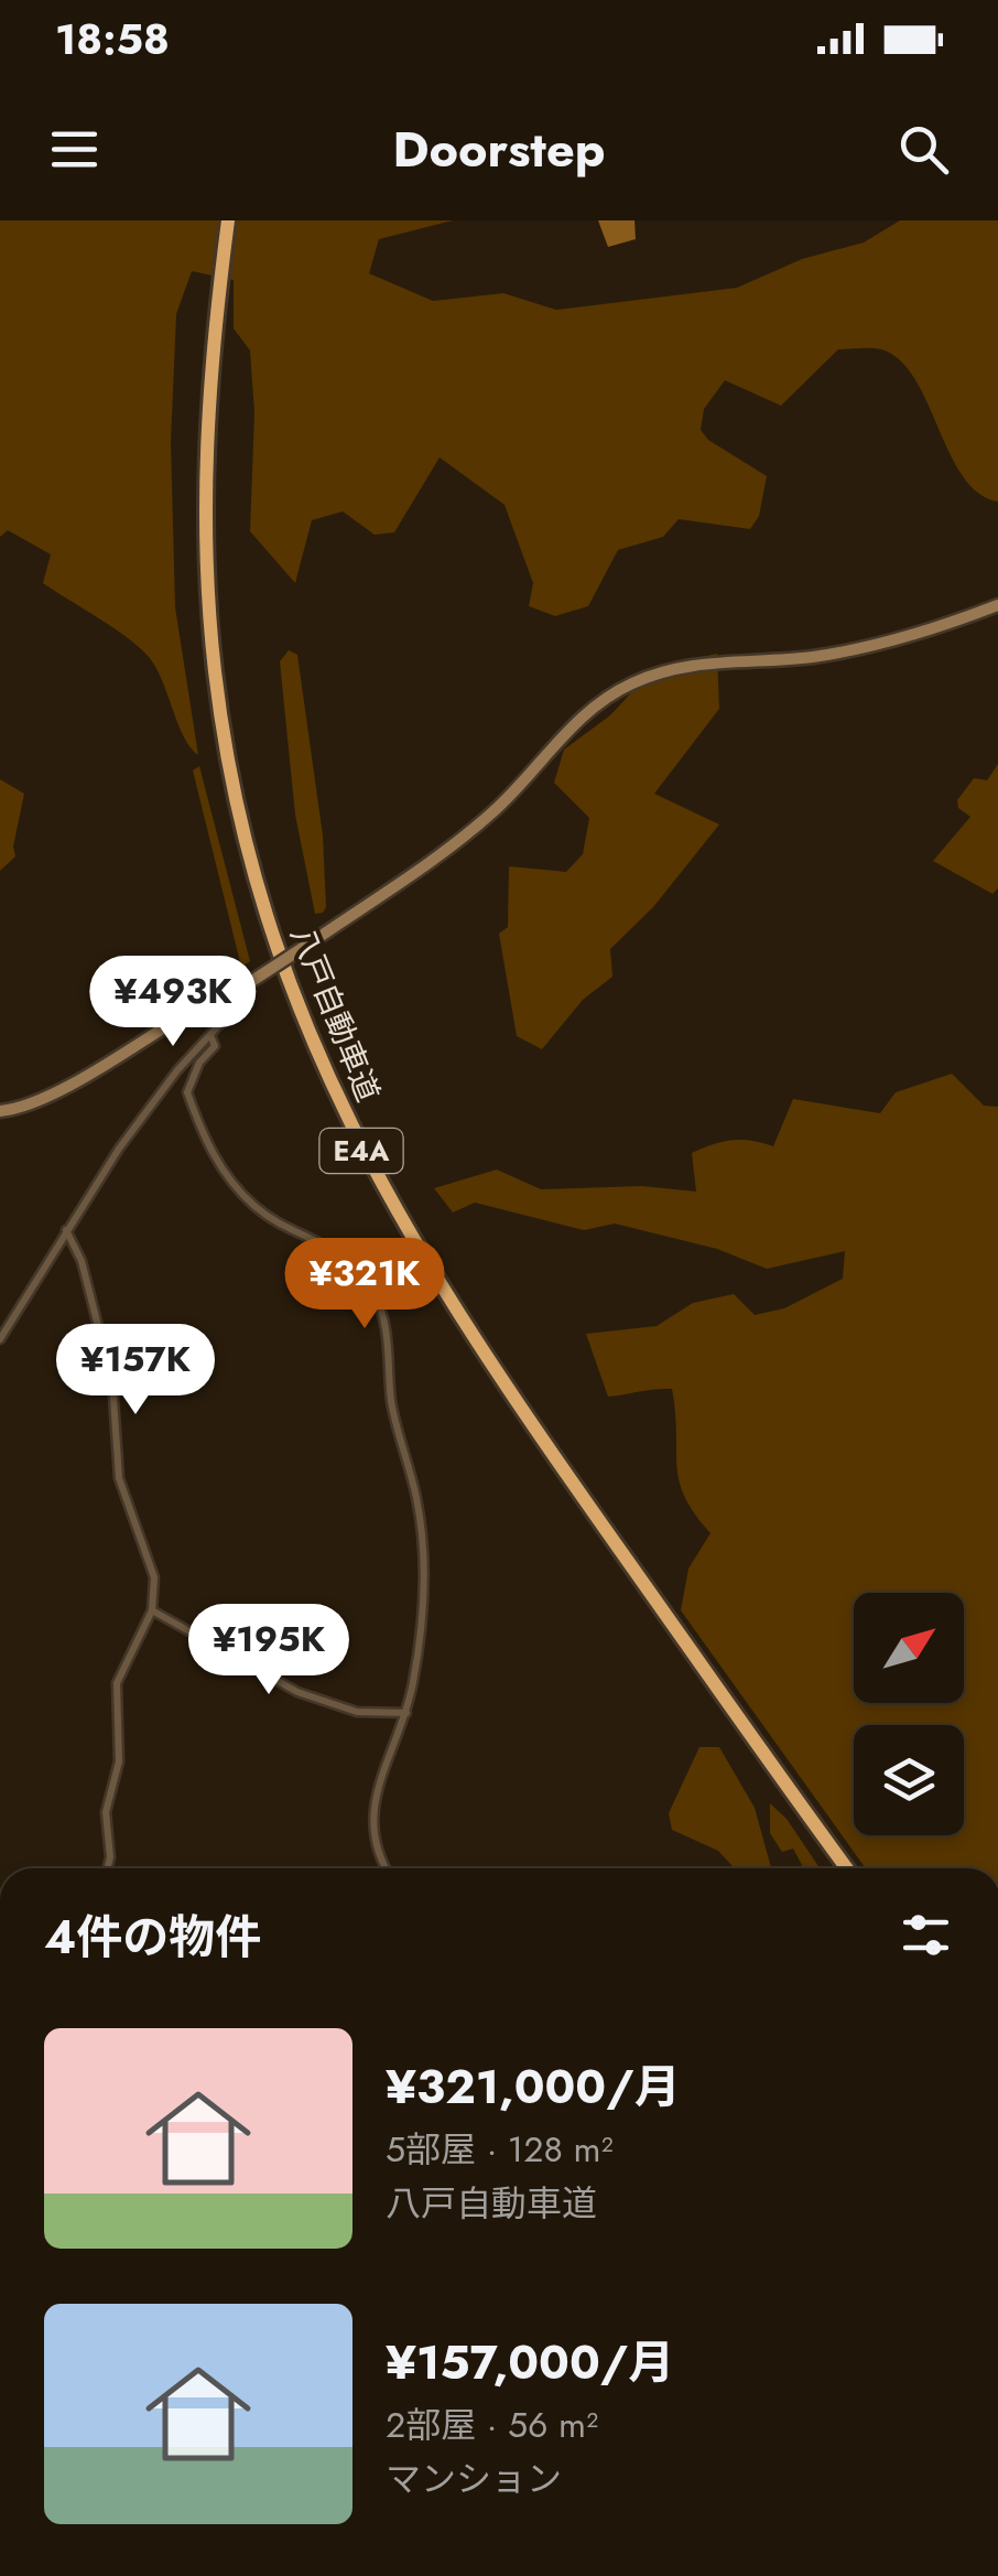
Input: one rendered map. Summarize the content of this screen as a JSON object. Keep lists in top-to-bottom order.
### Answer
{
  "streets": {
    "highway": ["八戸自動車道", "E4A"]
  },
  "north": "top right",
  "page": {
    "status": "18:58",
    "header": "Doorstep",
    "price": [
      "¥493K",
      "¥321K",
      "¥157K",
      "¥195K"
    ],
    "heading": "4件の物件",
    "list": [
      {
        "name": "¥321,000/月",
        "note": "5部屋 · 128 m² · 八戸自動車道"
      },
      {
        "name": "¥157,000/月",
        "note": "2部屋 · 56 m² · マンション"
      }
    ]
  }
}
